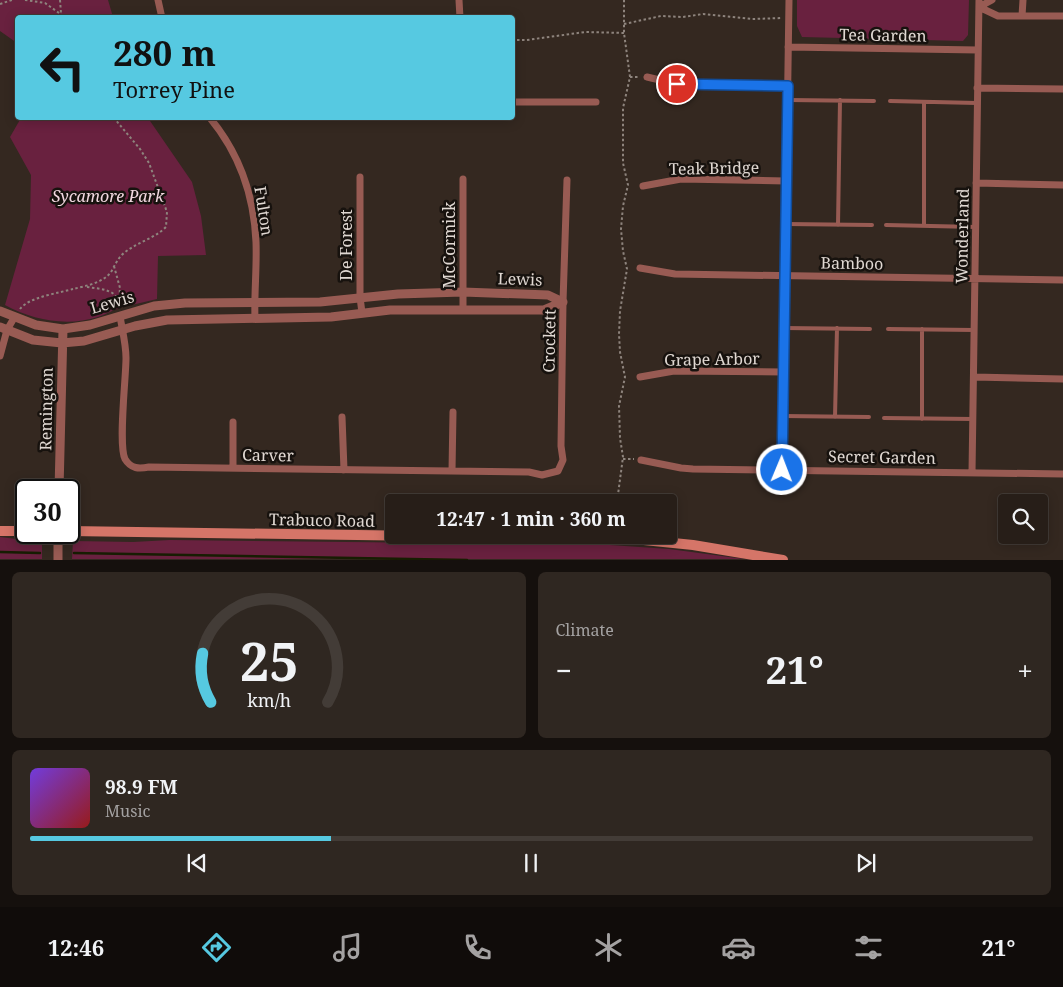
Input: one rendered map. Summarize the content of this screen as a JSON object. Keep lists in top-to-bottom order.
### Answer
{
  "streets": {
    "main road": ["Trabuco Road"],
    "street": [
      "Tea Garden",
      "Teak Bridge",
      "Fulton",
      "Wonderland",
      "De Forest",
      "McCormick",
      "Bamboo",
      "Lewis",
      "Crockett",
      "Grape Arbor",
      "Remington",
      "Carver",
      "Secret Garden"
    ]
  },
  "crossings": [
    ["Tea Garden", "Wonderland"],
    ["Fulton", "Lewis"],
    ["Wonderland", "Bamboo"],
    ["Wonderland", "Secret Garden"],
    ["De Forest", "Lewis"],
    ["McCormick", "Lewis"],
    ["Lewis", "Crockett"],
    ["Lewis", "Remington"],
    ["Lewis", "Carver"],
    ["Crockett", "Carver"]
  ],
  "parks": ["Sycamore Park"],
  "page": {
    "turn": ["280 m", "Torrey Pine"],
    "limit": "30",
    "trip": "12:47 · 1 min · 360 m",
    "tile": "Climate",
    "heat": ["−", "21°", "+"],
    "song": ["98.9 FM", "Music"],
    "tabs": ["12:46", "21°"],
    "gauge": ["25", "km/h"]
  }
}
